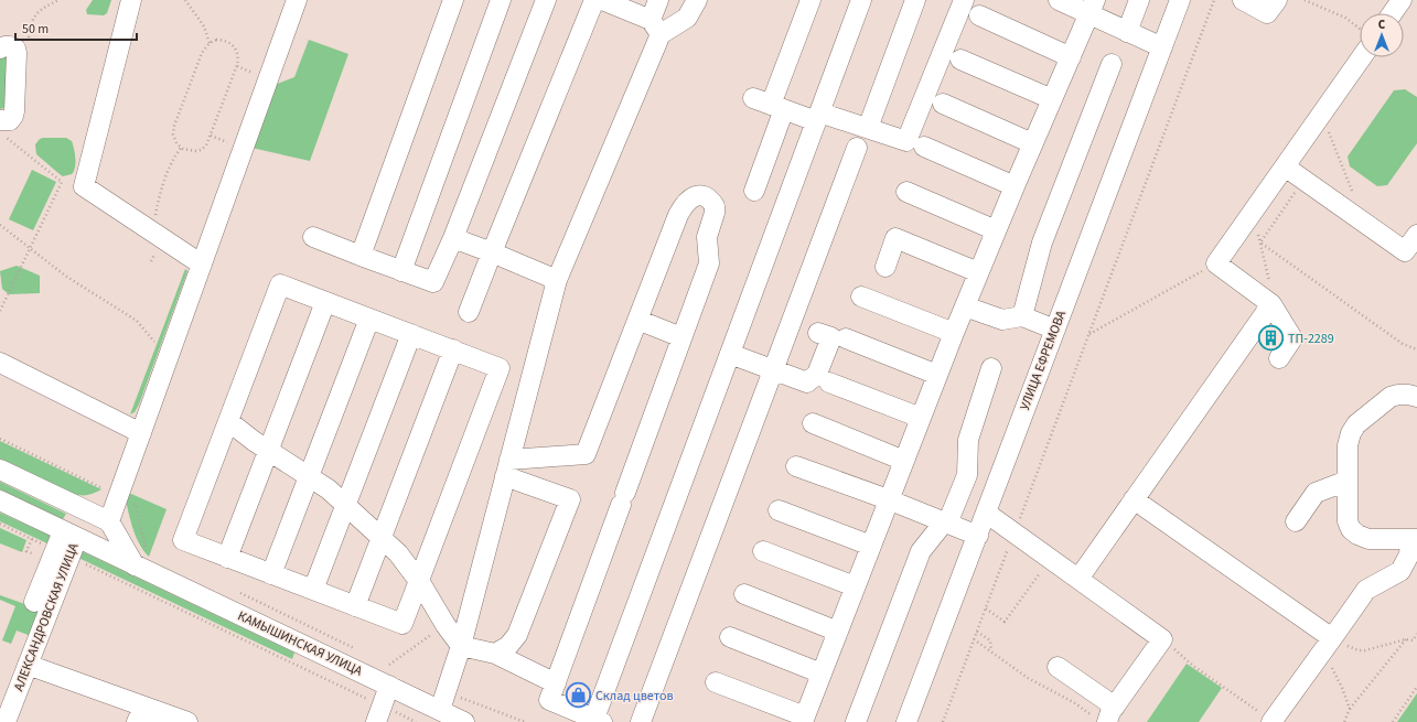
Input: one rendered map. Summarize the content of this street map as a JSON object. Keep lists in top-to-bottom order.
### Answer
{
  "streets": {
    "street": ["УЛИЦА ЕФРЕМОВА", "АЛЕКСАНДРОВСКАЯ УЛИЦА", "КАМЫШИНСКАЯ УЛИЦА"]
  },
  "crossings": [
    ["АЛЕКСАНДРОВСКАЯ УЛИЦА", "КАМЫШИНСКАЯ УЛИЦА"]
  ],
  "places": {
    "building": ["ТП-2289"],
    "shop": ["Склад цветов"]
  },
  "scale_bar": "50 m",
  "north": "top"
}
